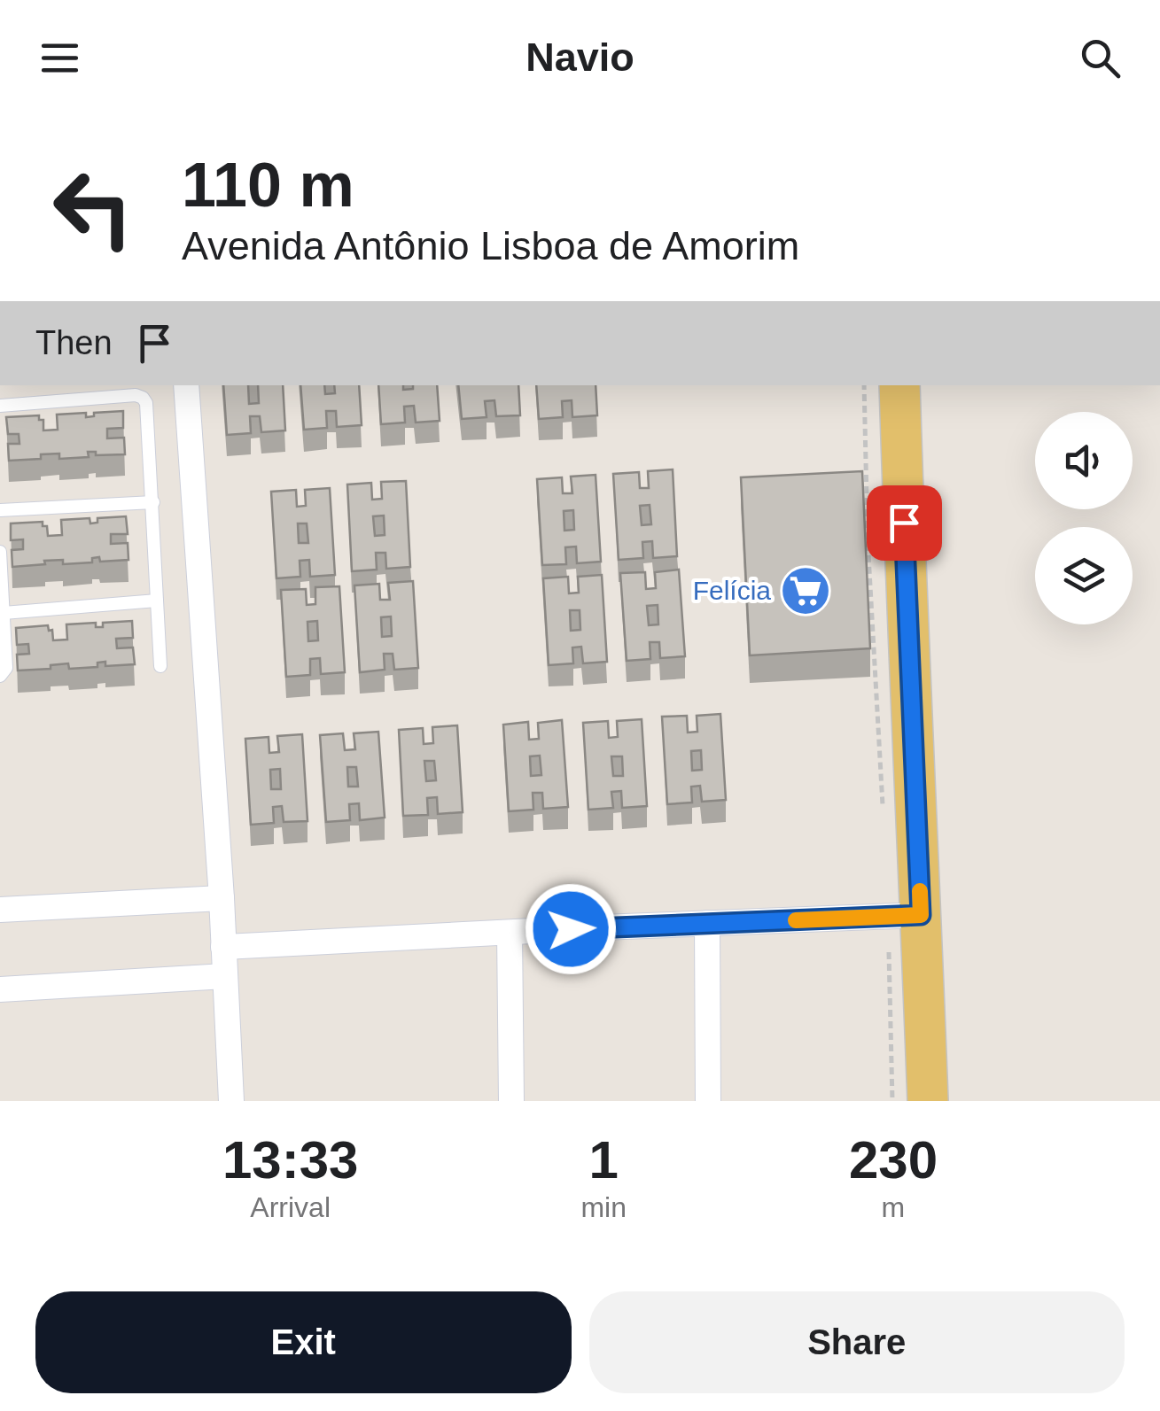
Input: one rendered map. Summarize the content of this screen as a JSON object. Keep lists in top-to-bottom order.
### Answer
{
  "places": {
    "supermarket": ["Felícia"]
  },
  "page": {
    "header": "Navio",
    "turn": ["110 m", "Avenida Antônio Lisboa de Amorim"],
    "then": "Then",
    "eta": [
      "13:33",
      "Arrival",
      "1",
      "min",
      "230",
      "m"
    ],
    "buttons": ["Exit", "Share"]
  }
}
